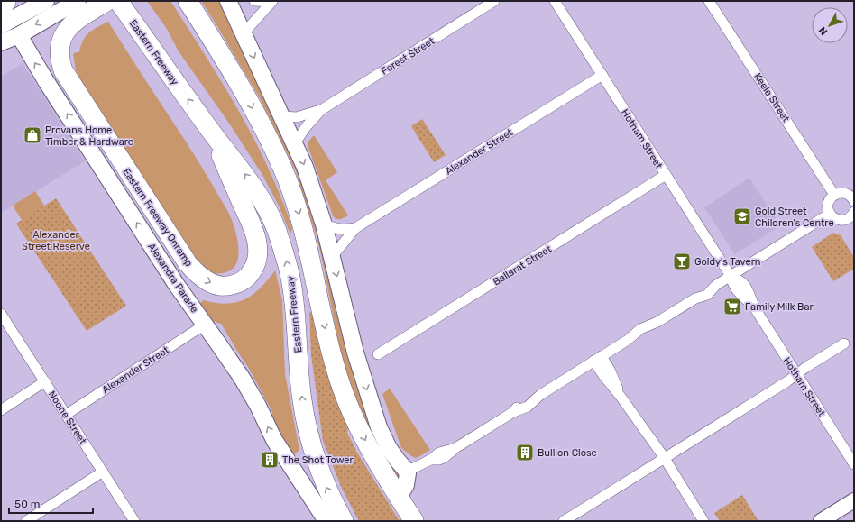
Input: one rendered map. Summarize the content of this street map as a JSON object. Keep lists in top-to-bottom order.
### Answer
{
  "streets": {
    "highway": ["Eastern Freeway", "Eastern Freeway Onramp"],
    "main road": ["Alexandra Parade"],
    "street": [
      "Forest Street",
      "Keele Street",
      "Hotham Street",
      "Alexander Street",
      "Ballarat Street",
      "Noone Street"
    ]
  },
  "crossings": [
    ["Eastern Freeway", "Eastern Freeway Onramp"],
    ["Hotham Street", "Alexander Street"],
    ["Hotham Street", "Ballarat Street"],
    ["Alexander Street", "Alexandra Parade"],
    ["Alexander Street", "Noone Street"]
  ],
  "parks": ["Alexander Street Reserve"],
  "places": {
    "shop": ["Provans Home Timber & Hardware"],
    "school or university": ["Gold Street Children's Centre"],
    "bar": ["Goldy's Tavern"],
    "supermarket": ["Family Milk Bar"],
    "building": ["Bullion Close", "The Shot Tower"]
  },
  "scale_bar": "50 m",
  "north": "bottom left"
}
